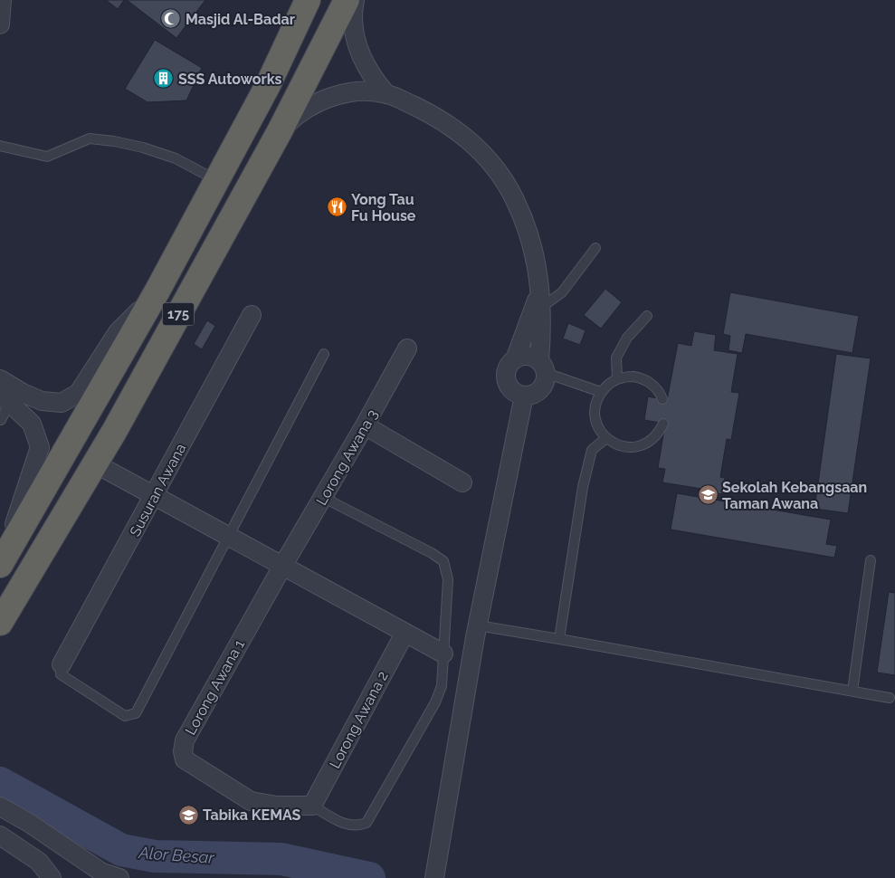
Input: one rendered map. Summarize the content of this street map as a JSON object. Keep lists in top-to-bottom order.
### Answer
{
  "streets": {
    "highway": ["175"],
    "street": [
      "Lorong Awana 3",
      "Susuran Awana",
      "Lorong Awana 1",
      "Lorong Awana 2"
    ]
  },
  "crossings": [
    ["Lorong Awana 3", "Lorong Awana 1"],
    ["Lorong Awana 1", "Lorong Awana 2"]
  ],
  "water": ["Alor Besar"],
  "places": {
    "mosque": ["Masjid Al-Badar"],
    "building": ["SSS Autoworks"],
    "restaurant": ["Yong Tau Fu House"],
    "school or university": ["Sekolah Kebangsaan Taman Awana", "Tabika KEMAS"]
  }
}
